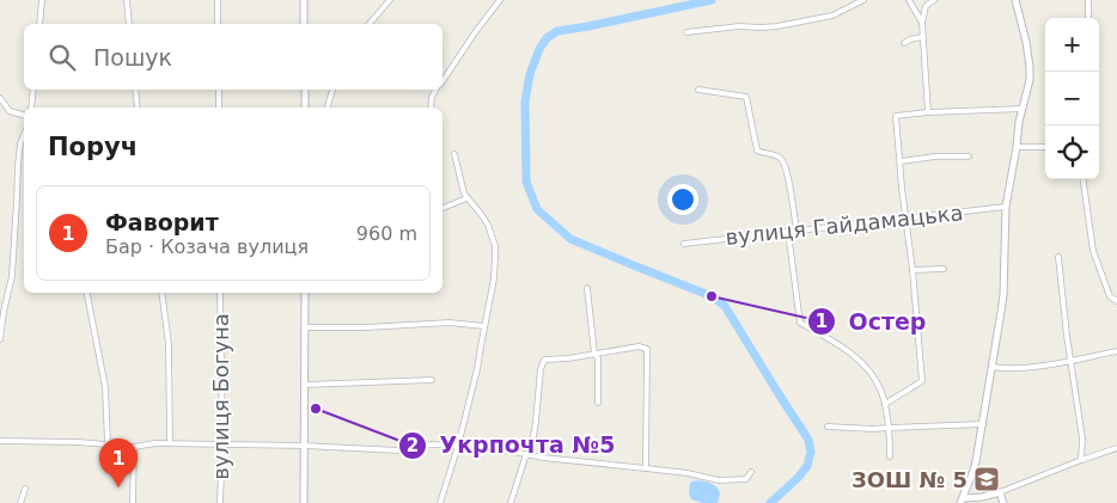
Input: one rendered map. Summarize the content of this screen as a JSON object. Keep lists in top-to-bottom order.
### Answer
{
  "streets": {
    "street": ["вулиця Гайдамацька", "вулиця Богуна"]
  },
  "places": {
    "other": ["Остер", "Укрпочта №5"],
    "school or university": ["ЗОШ № 5"]
  },
  "page": {
    "map_buttons": ["+", "−"],
    "search": "Пошук",
    "heading": "Поруч",
    "list": [
      {
        "mark": "1",
        "name": "Фаворит",
        "note": "Бар · Козача вулиця",
        "value": "960 m"
      }
    ],
    "pins": "1"
  }
}
